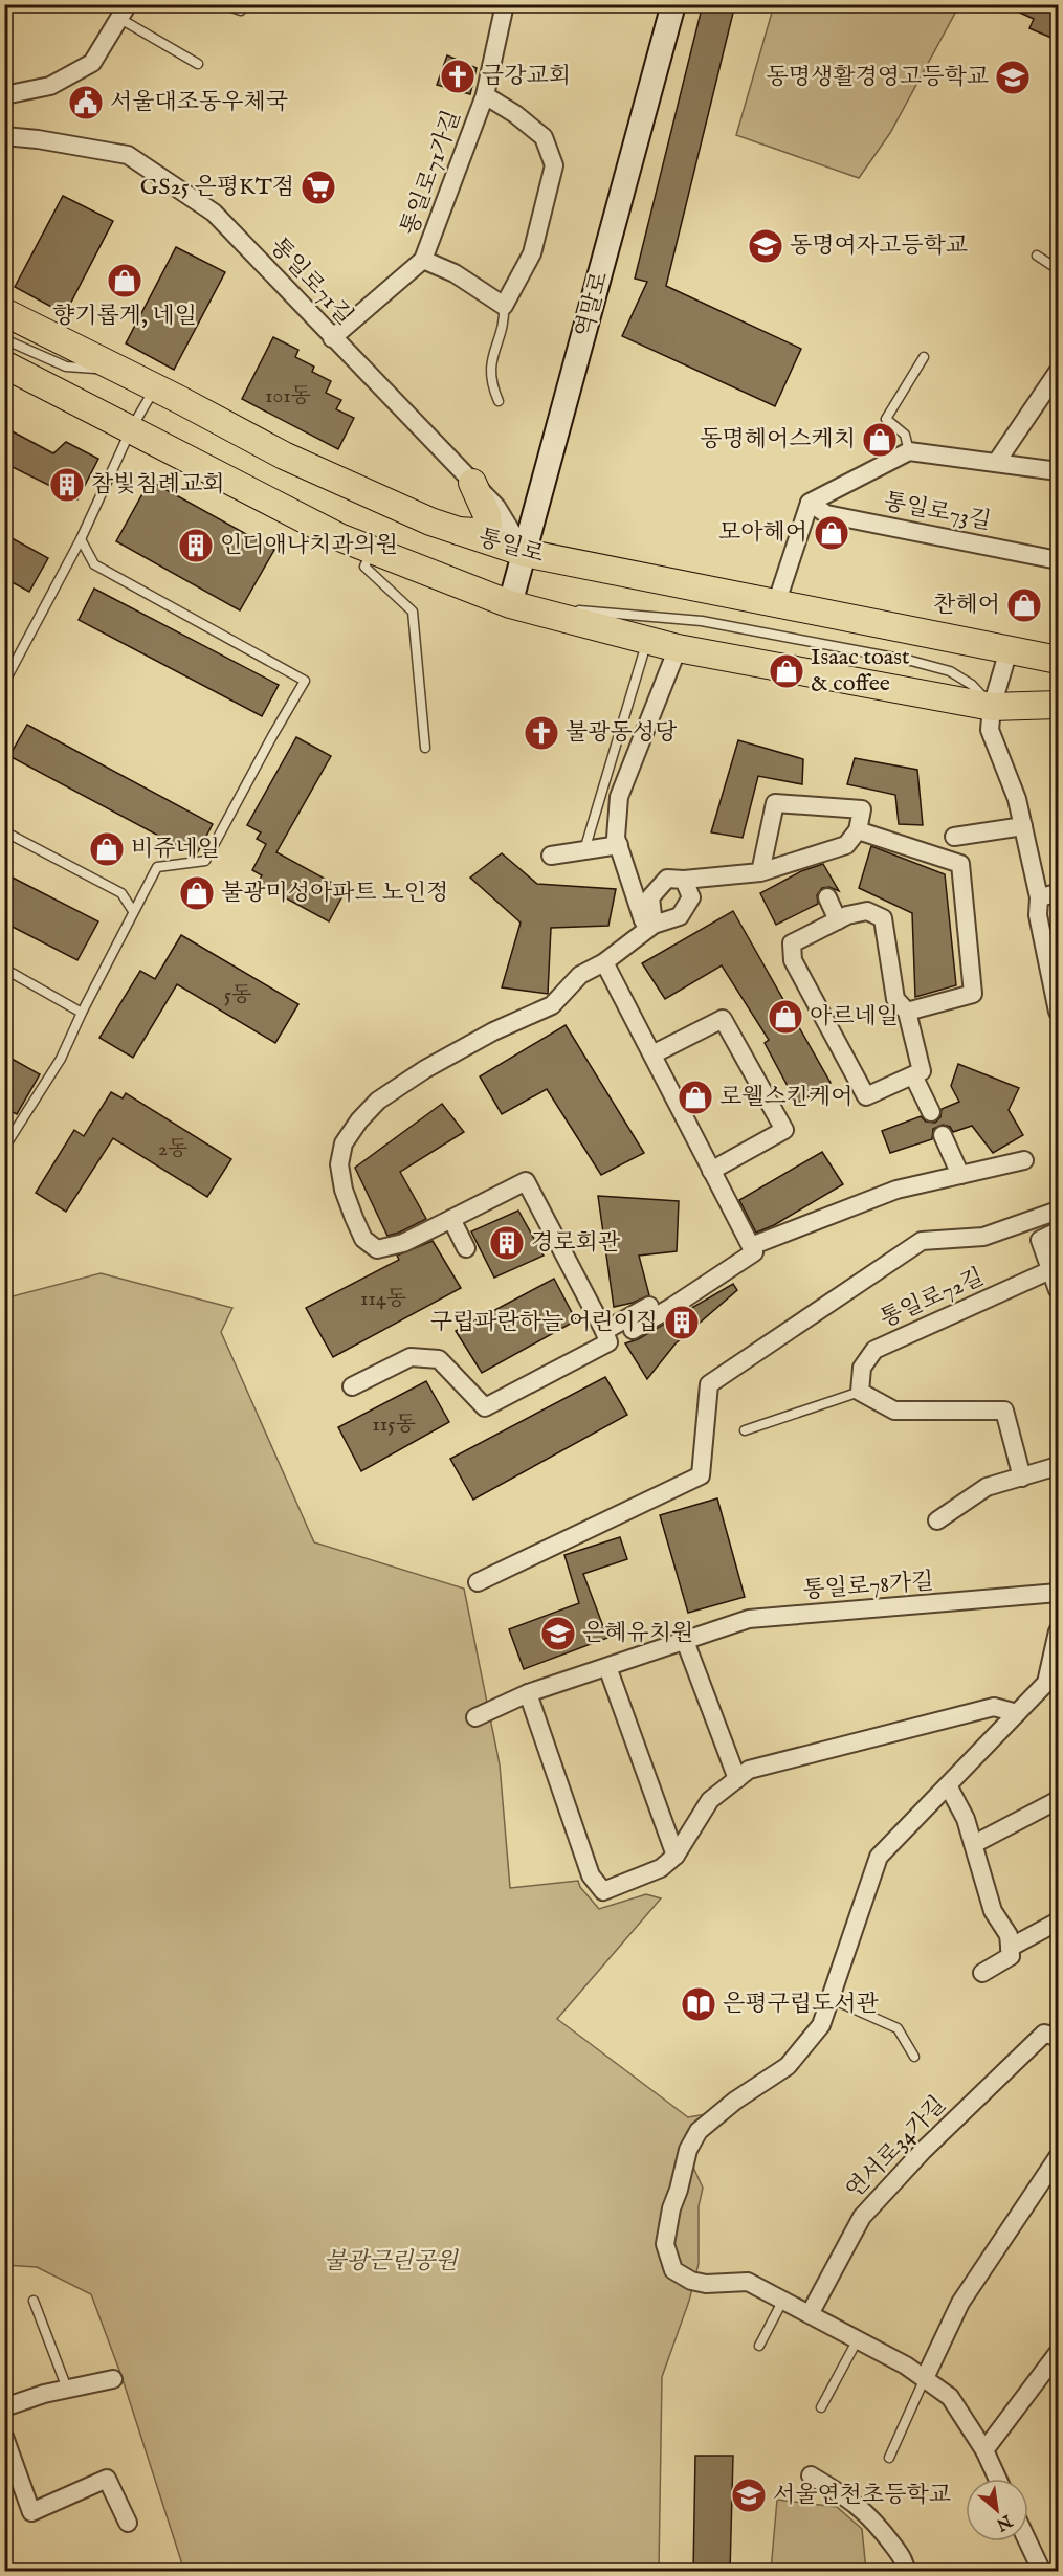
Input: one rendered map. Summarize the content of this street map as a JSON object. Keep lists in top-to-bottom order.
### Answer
{
  "streets": {
    "main road": ["통일로"],
    "street": [
      "통일로71가길",
      "통일로71길",
      "역말로",
      "통일로73길",
      "통일로72길",
      "통일로78가길",
      "연서로34가길"
    ]
  },
  "crossings": [
    ["통일로71가길", "통일로71길"],
    ["통일로71길", "역말로"],
    ["통일로71길", "통일로"],
    ["역말로", "통일로"]
  ],
  "parks": ["불광근린공원"],
  "places": {
    "church": ["금강교회", "불광동성당"],
    "school or university": [
      "동명생활경영고등학교",
      "동명여자고등학교",
      "은혜유치원",
      "서울연천초등학교"
    ],
    "public building": ["서울대조동우체국"],
    "supermarket": ["GS25 은평KT점"],
    "shop": [
      "향기롭게, 네일",
      "동명헤어스케치",
      "모아헤어",
      "찬헤어",
      "Isaac toast & coffee",
      "비쥬네일",
      "불광미성아파트 노인정",
      "아르네일",
      "로웰스킨케어"
    ],
    "building": [
      "참빛침례교회",
      "인디애나치과의원",
      "경로회관",
      "구립파란하늘 어린이집"
    ],
    "library": ["은평구립도서관"]
  },
  "house_numbers": [
    "101동",
    "5동",
    "2동",
    "114동",
    "115동"
  ],
  "north": "bottom right"
}
